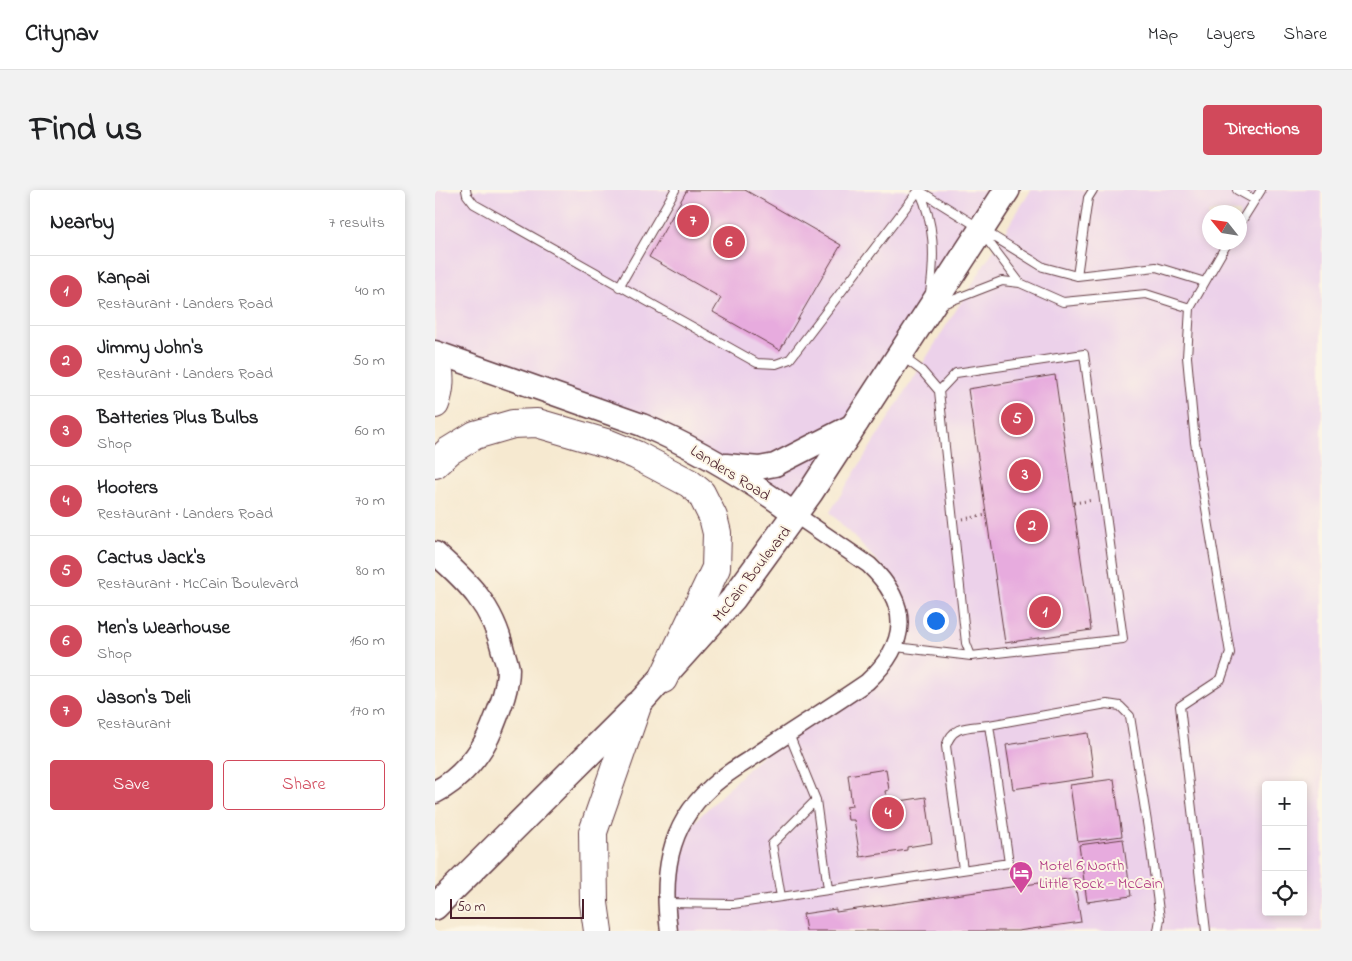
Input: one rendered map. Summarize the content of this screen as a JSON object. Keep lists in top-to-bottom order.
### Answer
{
  "streets": {
    "main road": ["Landers Road", "McCain Boulevard"]
  },
  "crossings": [
    ["Landers Road", "McCain Boulevard"]
  ],
  "places": {
    "hotel": ["Motel 6 North Little Rock - McCain"]
  },
  "scale_bar": "50 m",
  "north": "top left",
  "page": {
    "header": "Citynav",
    "nav": ["Map", "Layers", "Share"],
    "title": "Find us",
    "buttons": [
      "Directions",
      ["Save", "Share"]
    ],
    "heading": ["Nearby", "7 results"],
    "pins": [
      "7",
      "6",
      "5",
      "3",
      "2",
      "1",
      "4"
    ],
    "list": [
      {
        "mark": "1",
        "name": "Kanpai",
        "note": "Restaurant · Landers Road",
        "value": "40 m"
      },
      {
        "mark": "2",
        "name": "Jimmy John's",
        "note": "Restaurant · Landers Road",
        "value": "50 m"
      },
      {
        "mark": "3",
        "name": "Batteries Plus Bulbs",
        "note": "Shop",
        "value": "60 m"
      },
      {
        "mark": "4",
        "name": "Hooters",
        "note": "Restaurant · Landers Road",
        "value": "70 m"
      },
      {
        "mark": "5",
        "name": "Cactus Jack's",
        "note": "Restaurant · McCain Boulevard",
        "value": "80 m"
      },
      {
        "mark": "6",
        "name": "Men's Wearhouse",
        "note": "Shop",
        "value": "160 m"
      },
      {
        "mark": "7",
        "name": "Jason's Deli",
        "note": "Restaurant",
        "value": "170 m"
      }
    ],
    "map_buttons": ["+", "−"],
    "scale": "50 m"
  }
}
